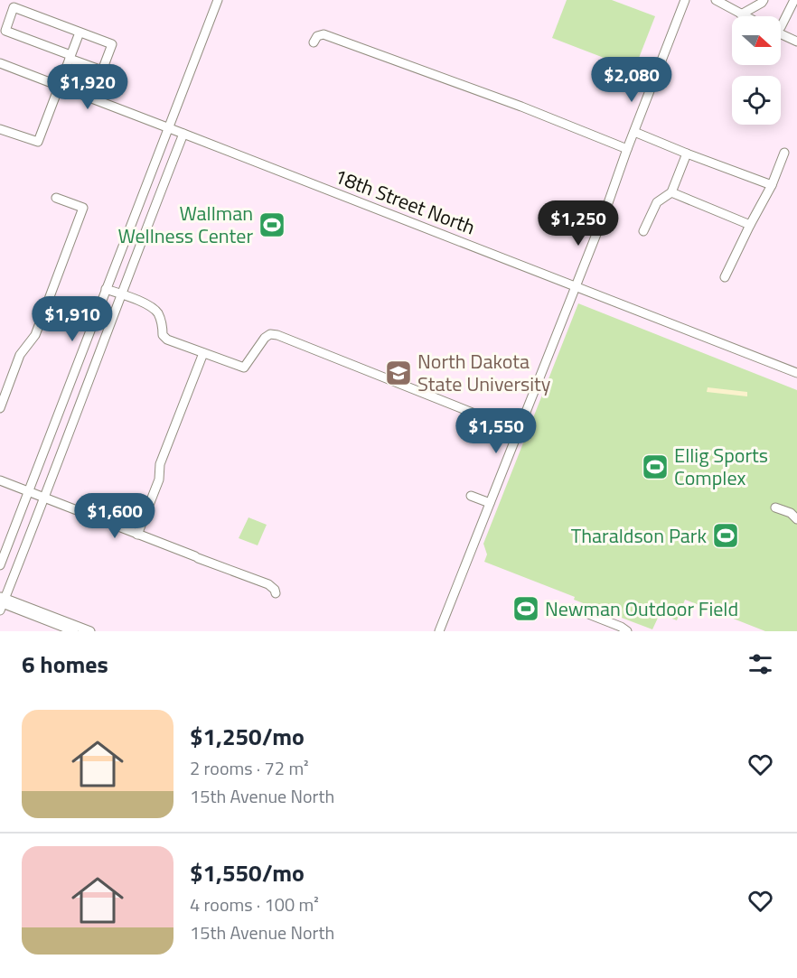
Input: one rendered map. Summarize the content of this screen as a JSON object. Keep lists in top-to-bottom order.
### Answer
{
  "streets": {
    "street": ["18th Street North"]
  },
  "places": {
    "sports": [
      "Wallman Wellness Center",
      "Ellig Sports Complex",
      "Tharaldson Park",
      "Newman Outdoor Field"
    ],
    "school or university": ["North Dakota State University"]
  },
  "north": "right",
  "page": {
    "price": [
      "$2,080",
      "$1,920",
      "$1,250",
      "$1,910",
      "$1,550",
      "$1,600"
    ],
    "heading": "6 homes",
    "list": [
      {
        "name": "$1,250/mo",
        "note": "2 rooms · 72 m² · 15th Avenue North"
      },
      {
        "name": "$1,550/mo",
        "note": "4 rooms · 100 m² · 15th Avenue North"
      }
    ]
  }
}
